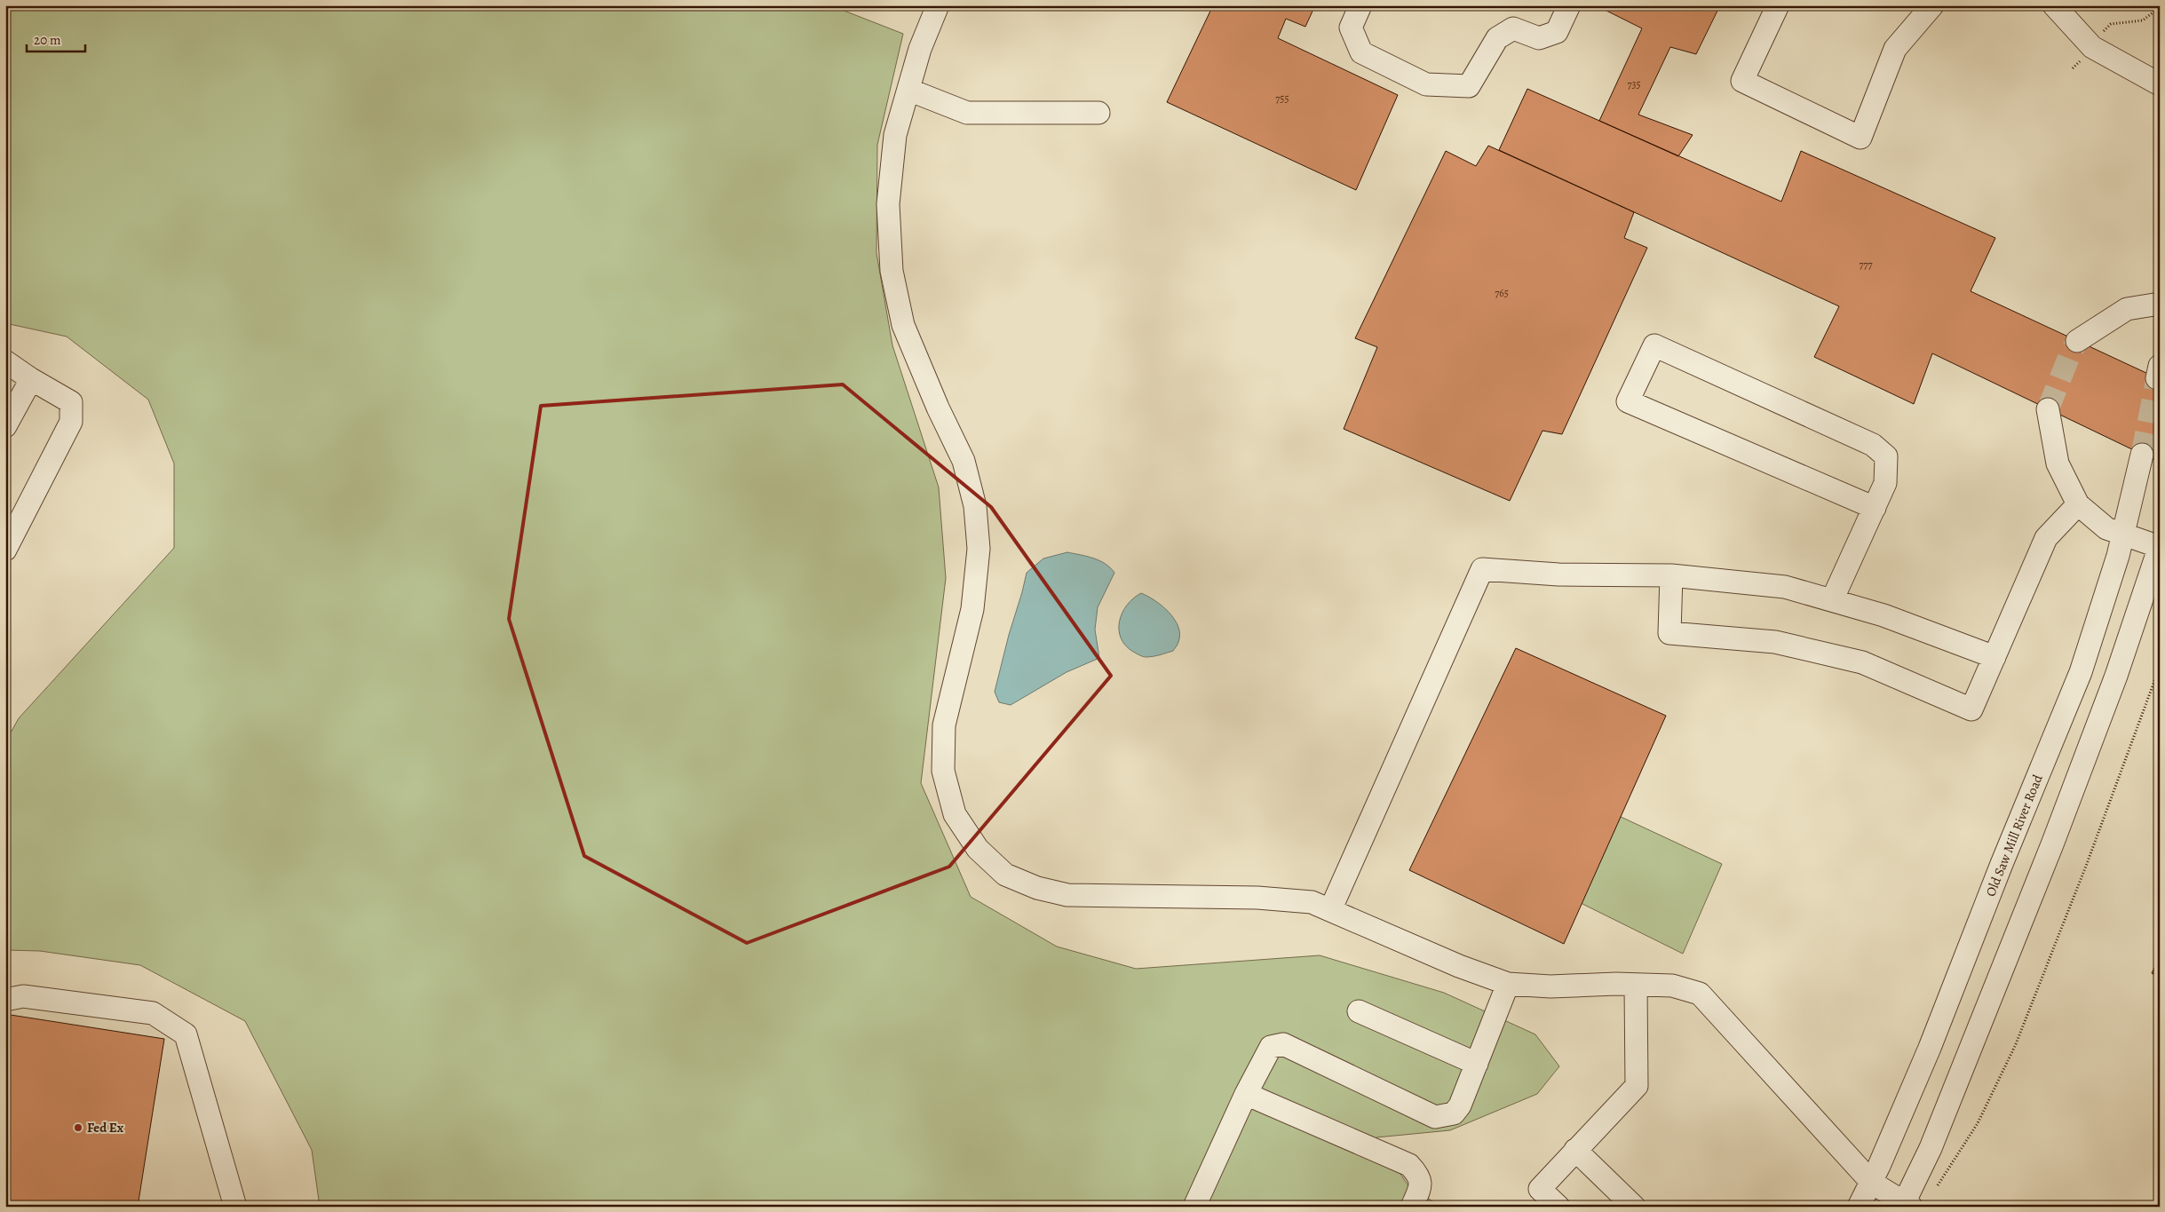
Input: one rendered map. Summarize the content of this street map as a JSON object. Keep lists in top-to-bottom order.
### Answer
{
  "streets": {
    "street": ["Old Saw Mill River Road"]
  },
  "places": ["Fed Ex"],
  "house_numbers": [
    "735",
    "755",
    "777",
    "765"
  ],
  "scale_bar": "20 m"
}
